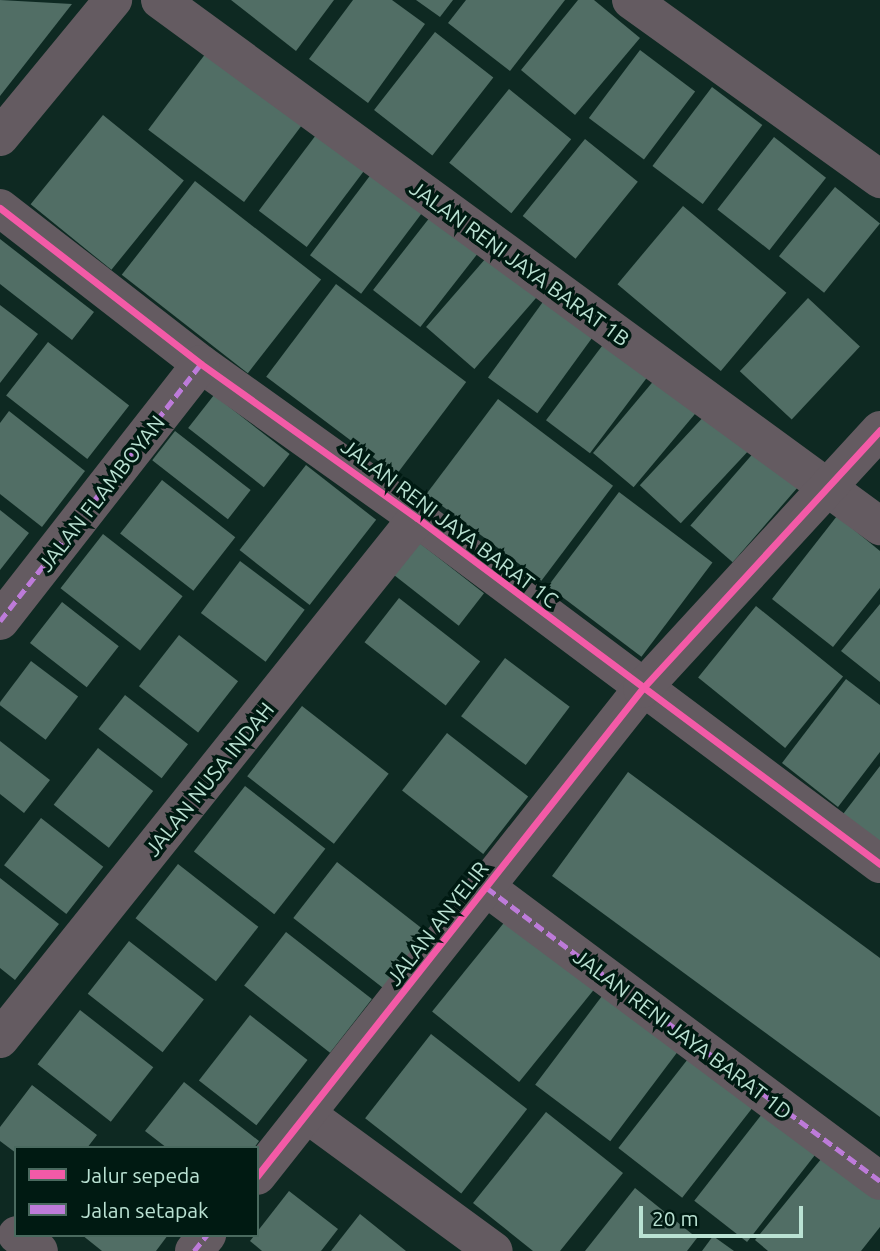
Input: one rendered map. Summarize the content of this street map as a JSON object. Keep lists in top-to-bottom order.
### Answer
{
  "streets": {
    "street": [
      "JALAN RENI JAYA BARAT 1B",
      "JALAN FLAMBOYAN",
      "JALAN RENI JAYA BARAT 1C",
      "JALAN NUSA INDAH",
      "JALAN ANYELIR",
      "JALAN RENI JAYA BARAT 1D"
    ]
  },
  "crossings": [
    ["JALAN RENI JAYA BARAT 1B", "JALAN ANYELIR"],
    ["JALAN FLAMBOYAN", "JALAN RENI JAYA BARAT 1C"],
    ["JALAN RENI JAYA BARAT 1C", "JALAN NUSA INDAH"],
    ["JALAN RENI JAYA BARAT 1C", "JALAN ANYELIR"],
    ["JALAN ANYELIR", "JALAN RENI JAYA BARAT 1D"]
  ],
  "legend": ["Jalur sepeda", "Jalan setapak"],
  "scale_bar": "20 m"
}
